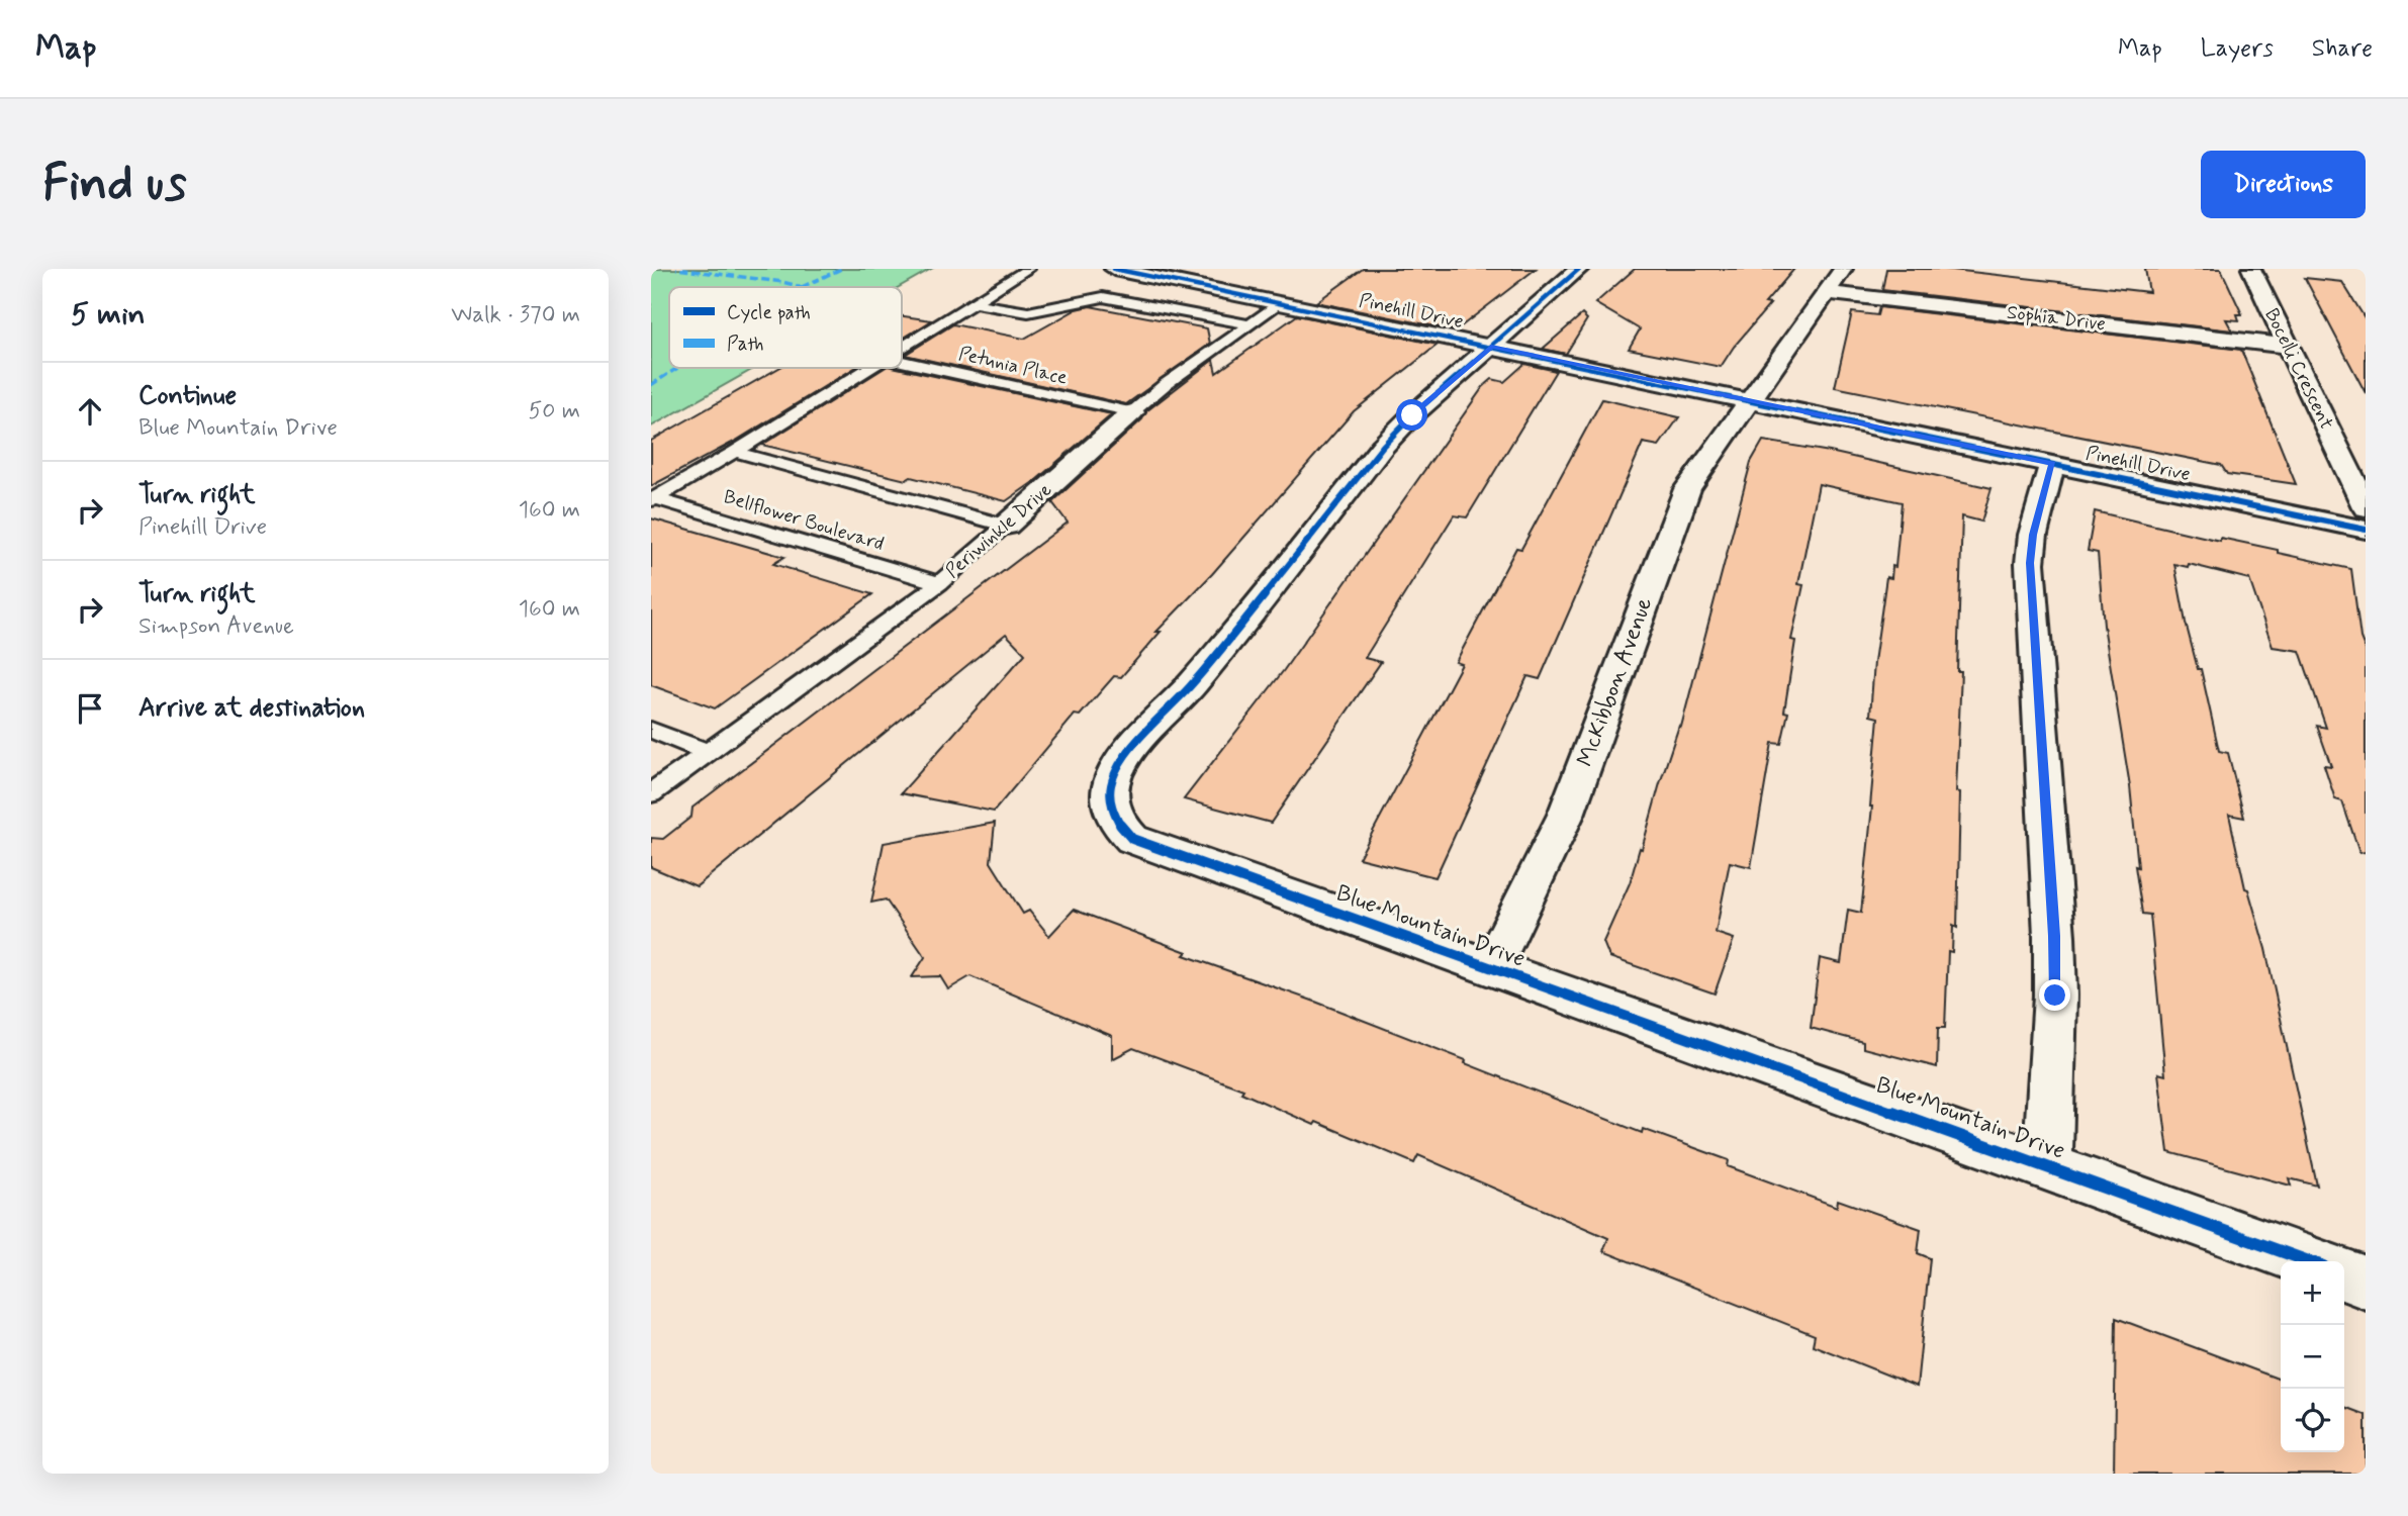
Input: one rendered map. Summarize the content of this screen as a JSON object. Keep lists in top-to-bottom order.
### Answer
{
  "streets": {
    "street": [
      "Pinehill Drive",
      "Sophia Drive",
      "Bocelli Crescent",
      "Periwinkle Drive",
      "McKibbon Avenue",
      "Blue Mountain Drive"
    ],
    "lane": ["Petunia Place", "Bellflower Boulevard"]
  },
  "crossings": [
    ["Pinehill Drive", "Periwinkle Drive"],
    ["Pinehill Drive", "McKibbon Avenue"],
    ["Pinehill Drive", "Blue Mountain Drive"],
    ["Sophia Drive", "Bocelli Crescent"],
    ["Petunia Place", "Periwinkle Drive"],
    ["Bellflower Boulevard", "Periwinkle Drive"],
    ["McKibbon Avenue", "Blue Mountain Drive"]
  ],
  "legend": ["Cycle path", "Path"],
  "page": {
    "header": "Map",
    "nav": ["Map", "Layers", "Share"],
    "buttons": "Directions",
    "title": "Find us",
    "heading": ["5 min", "Walk · 370 m"],
    "list": [
      ["Continue", "Blue Mountain Drive", "50 m"],
      ["Turn right", "Pinehill Drive", "160 m"],
      ["Turn right", "Simpson Avenue", "160 m"],
      "Arrive at destination"
    ],
    "map_buttons": ["+", "−"]
  }
}
